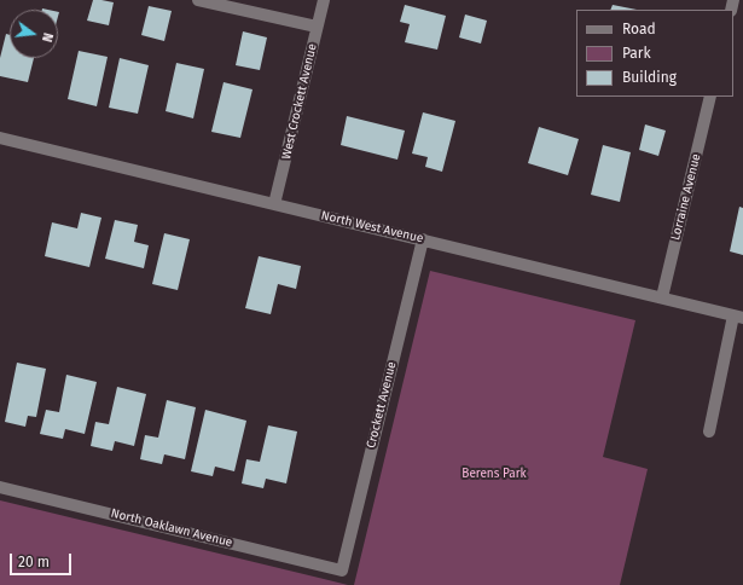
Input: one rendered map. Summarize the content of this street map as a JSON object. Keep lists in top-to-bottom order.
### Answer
{
  "streets": {
    "street": [
      "West Crockett Avenue",
      "Lorraine Avenue",
      "North West Avenue",
      "Crockett Avenue",
      "North Oaklawn Avenue"
    ]
  },
  "crossings": [
    ["West Crockett Avenue", "North West Avenue"],
    ["Lorraine Avenue", "North West Avenue"],
    ["North West Avenue", "Crockett Avenue"],
    ["Crockett Avenue", "North Oaklawn Avenue"]
  ],
  "parks": ["Berens Park"],
  "legend": ["Road", "Park", "Building"],
  "scale_bar": "20 m",
  "north": "right"
}
